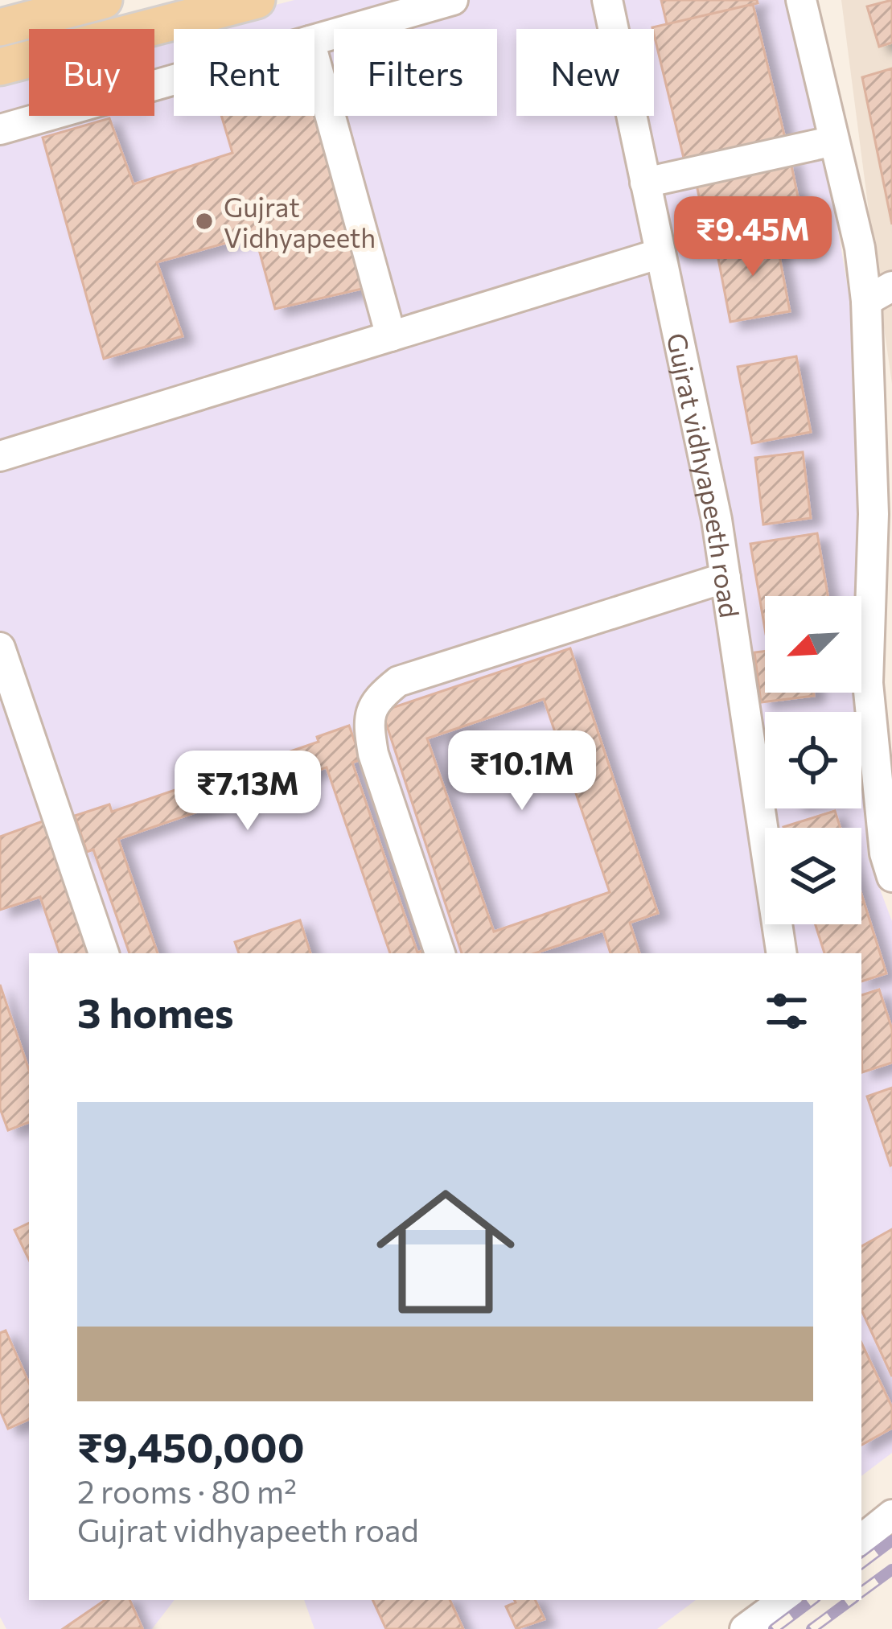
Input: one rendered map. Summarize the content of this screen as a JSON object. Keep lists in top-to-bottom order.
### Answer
{
  "streets": {
    "street": ["Gujrat vidhyapeeth road"]
  },
  "places": ["Gujrat Vidhyapeeth"],
  "north": "bottom left",
  "page": {
    "chip": [
      "Buy",
      "Rent",
      "Filters",
      "New"
    ],
    "price": ["₹9.45M", "₹10.1M", "₹7.13M"],
    "heading": "3 homes",
    "list": [
      {
        "name": "₹9,450,000",
        "note": "2 rooms · 80 m² · Gujrat vidhyapeeth road"
      }
    ]
  }
}
